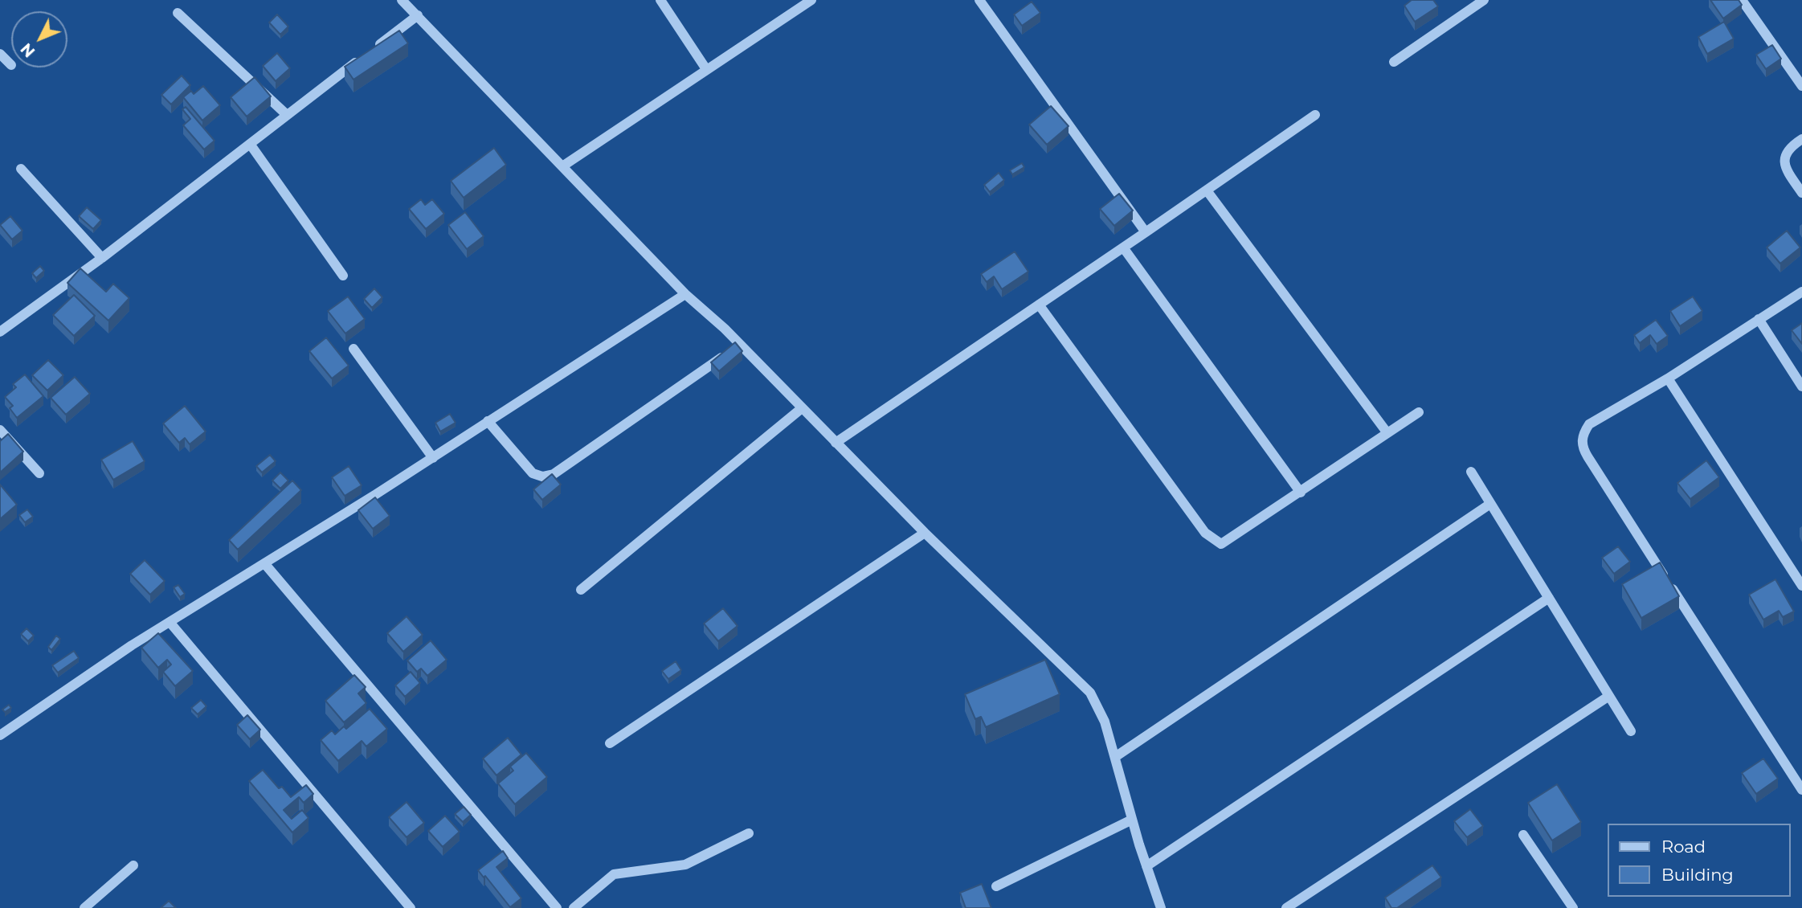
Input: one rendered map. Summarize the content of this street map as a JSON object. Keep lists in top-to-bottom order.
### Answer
{
  "legend": ["Road", "Building"],
  "north": "bottom left"
}
